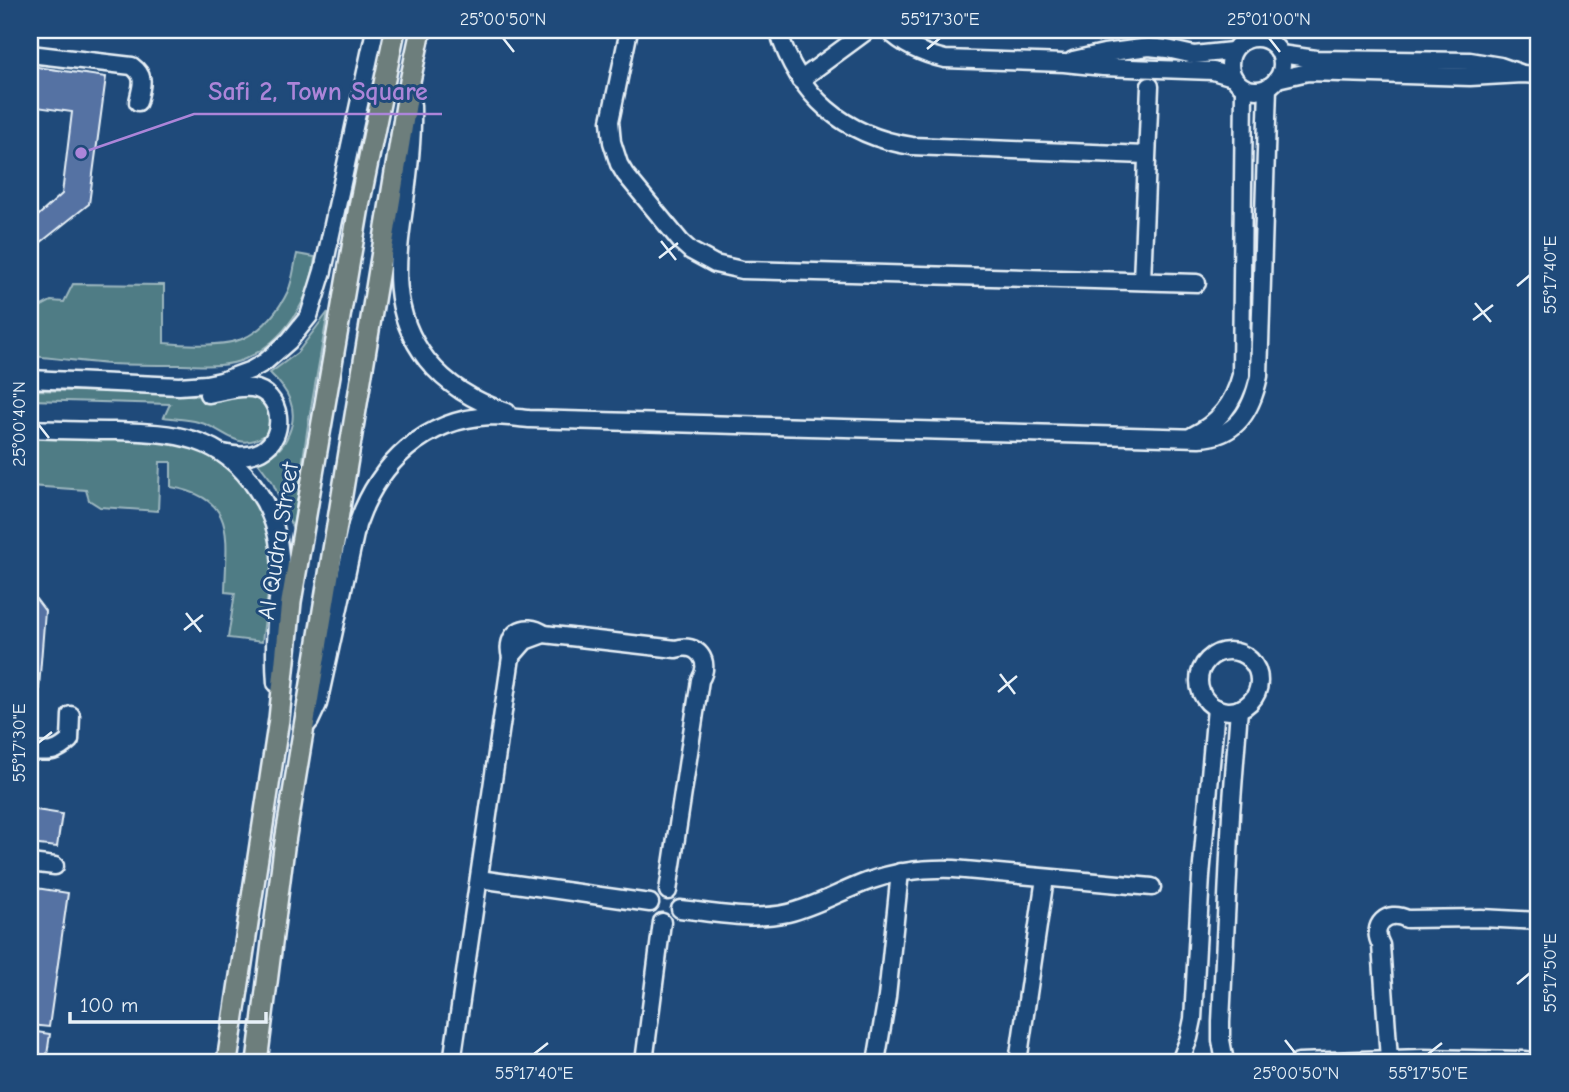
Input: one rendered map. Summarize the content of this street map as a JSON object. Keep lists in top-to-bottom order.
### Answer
{
  "streets": {
    "main road": ["Al Qudra Street"]
  },
  "places": ["Safi 2, Town Square"],
  "scale_bar": "100 m",
  "coordinates": [
    "25°00'50\"N",
    "55°17'30\"E",
    "25°01'00\"N",
    "55°17'40\"E",
    "25°00'40\"N",
    "55°17'50\"E"
  ]
}
